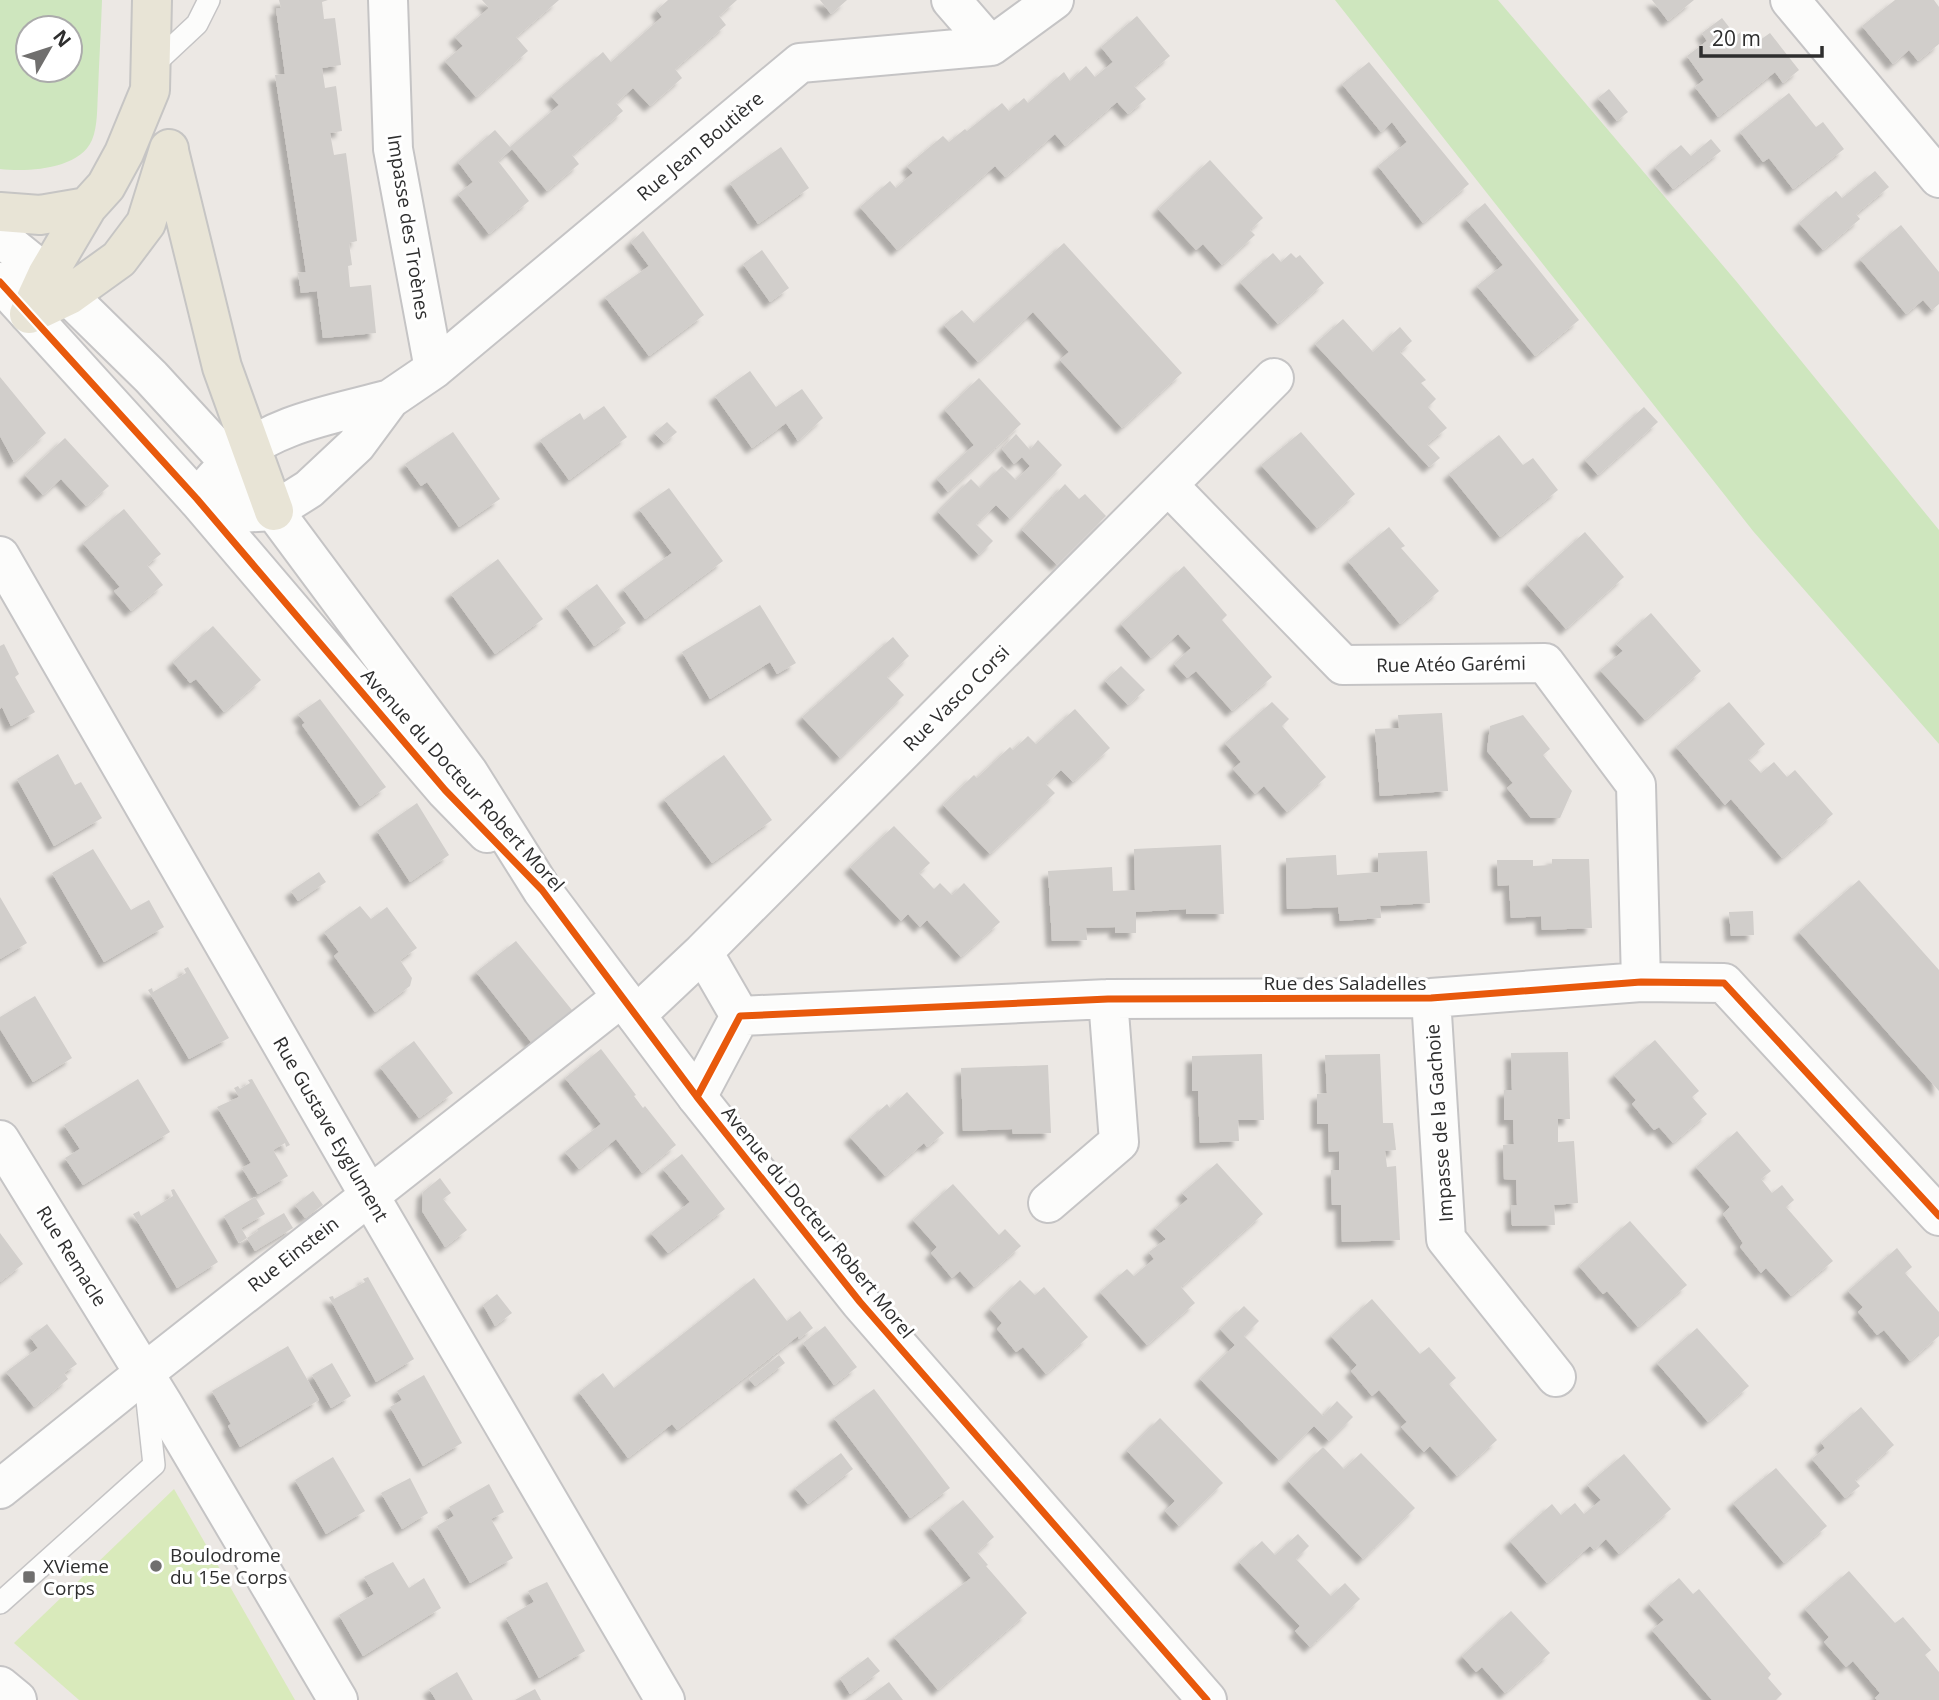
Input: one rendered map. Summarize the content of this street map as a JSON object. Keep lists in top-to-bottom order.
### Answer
{
  "streets": {
    "street": [
      "Rue Jean Boutière",
      "Impasse des Troènes",
      "Rue Atéo Garémi",
      "Rue Vasco Corsi",
      "Avenue du Docteur Robert Morel",
      "Rue des Saladelles",
      "Impasse de la Gachoie",
      "Rue Gustave Eyglument",
      "Rue Einstein",
      "Rue Remacle"
    ]
  },
  "crossings": [
    ["Rue Jean Boutière", "Impasse des Troènes"],
    ["Rue Jean Boutière", "Avenue du Docteur Robert Morel"],
    ["Rue Atéo Garémi", "Rue Vasco Corsi"],
    ["Rue Atéo Garémi", "Rue des Saladelles"],
    ["Rue Vasco Corsi", "Avenue du Docteur Robert Morel"],
    ["Rue Vasco Corsi", "Rue Einstein"],
    ["Avenue du Docteur Robert Morel", "Rue Einstein"],
    ["Rue des Saladelles", "Impasse de la Gachoie"],
    ["Rue Gustave Eyglument", "Rue Einstein"],
    ["Rue Einstein", "Rue Remacle"]
  ],
  "places": {
    "other": ["Boulodrome du 15e Corps"],
    "transit": ["XVieme Corps"]
  },
  "scale_bar": "20 m",
  "north": "top right"
}
